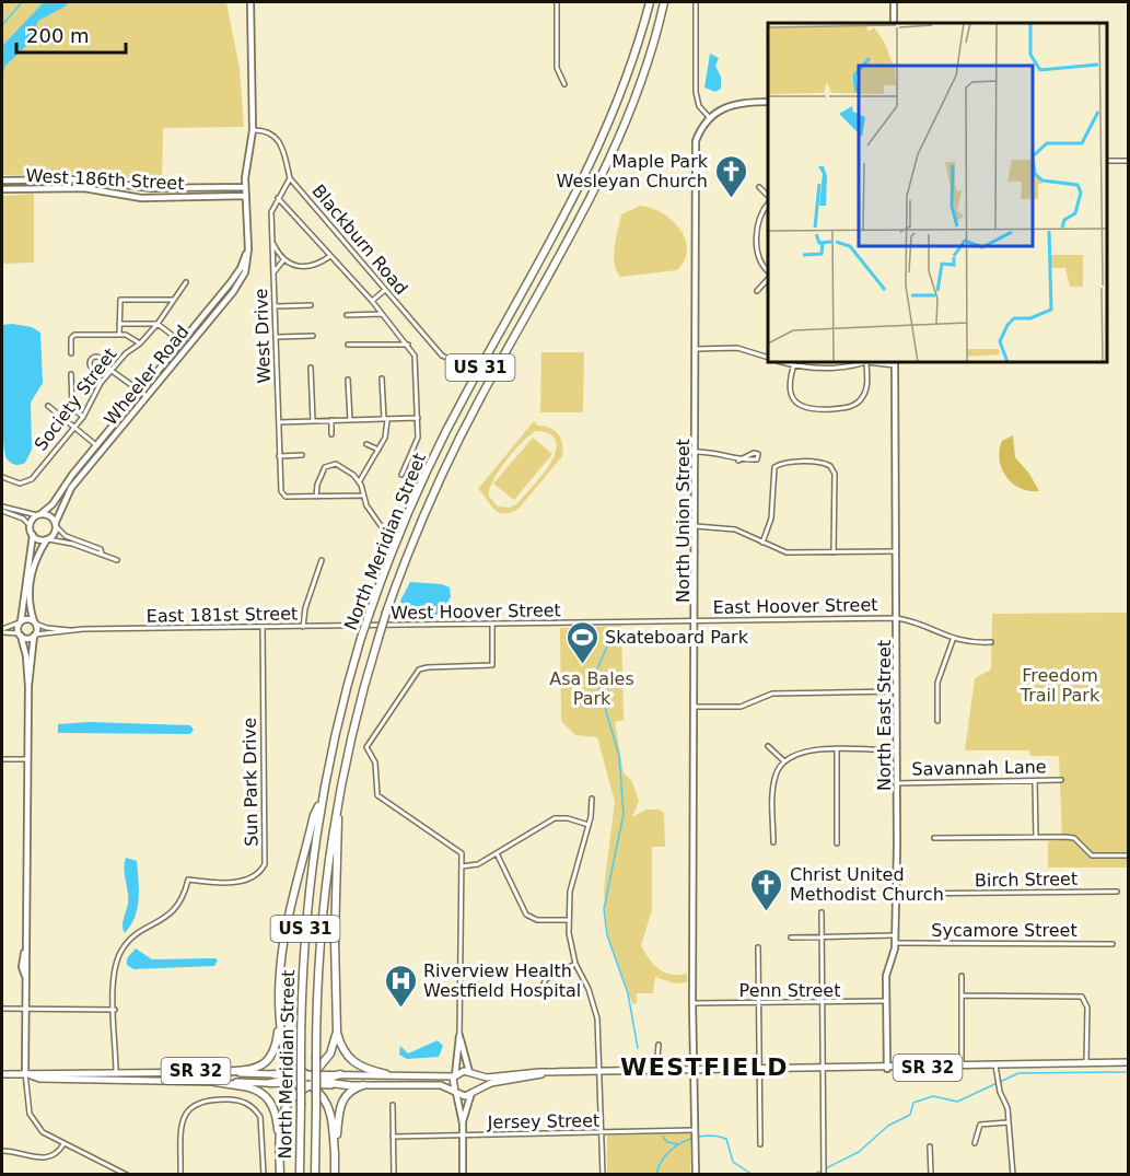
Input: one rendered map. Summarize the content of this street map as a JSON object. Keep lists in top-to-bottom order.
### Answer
{
  "streets": {
    "highway": ["US 31", "North Meridian Street"],
    "main road": ["SR 32"],
    "street": [
      "West 186th Street",
      "Blackburn Road",
      "West Drive",
      "Wheeler Road",
      "Society Street",
      "North Union Street",
      "East Hoover Street",
      "West Hoover Street",
      "East 181st Street",
      "North East Street",
      "Savannah Lane",
      "Sun Park Drive",
      "Birch Street",
      "Sycamore Street",
      "Penn Street",
      "Jersey Street"
    ]
  },
  "crossings": [
    ["West 186th Street", "Wheeler Road"],
    ["Blackburn Road", "West Drive"],
    ["Blackburn Road", "Wheeler Road"],
    ["North Union Street", "East Hoover Street"],
    ["North Union Street", "West Hoover Street"],
    ["North Union Street", "Penn Street"],
    ["North Union Street", "SR 32"],
    ["North Union Street", "Jersey Street"],
    ["East Hoover Street", "West Hoover Street"],
    ["East Hoover Street", "North East Street"],
    ["West Hoover Street", "East 181st Street"],
    ["East 181st Street", "Sun Park Drive"],
    ["North East Street", "Savannah Lane"],
    ["North East Street", "Birch Street"],
    ["North East Street", "Sycamore Street"],
    ["North East Street", "Penn Street"],
    ["North East Street", "SR 32"],
    ["Sun Park Drive", "SR 32"]
  ],
  "districts": ["WESTFIELD"],
  "parks": ["Freedom Trail Park", "Asa Bales Park"],
  "places": {
    "church": ["Maple Park Wesleyan Church", "Christ United Methodist Church"],
    "sports": ["Skateboard Park"],
    "hospital": ["Riverview Health Westfield Hospital"]
  },
  "scale_bar": "200 m"
}
